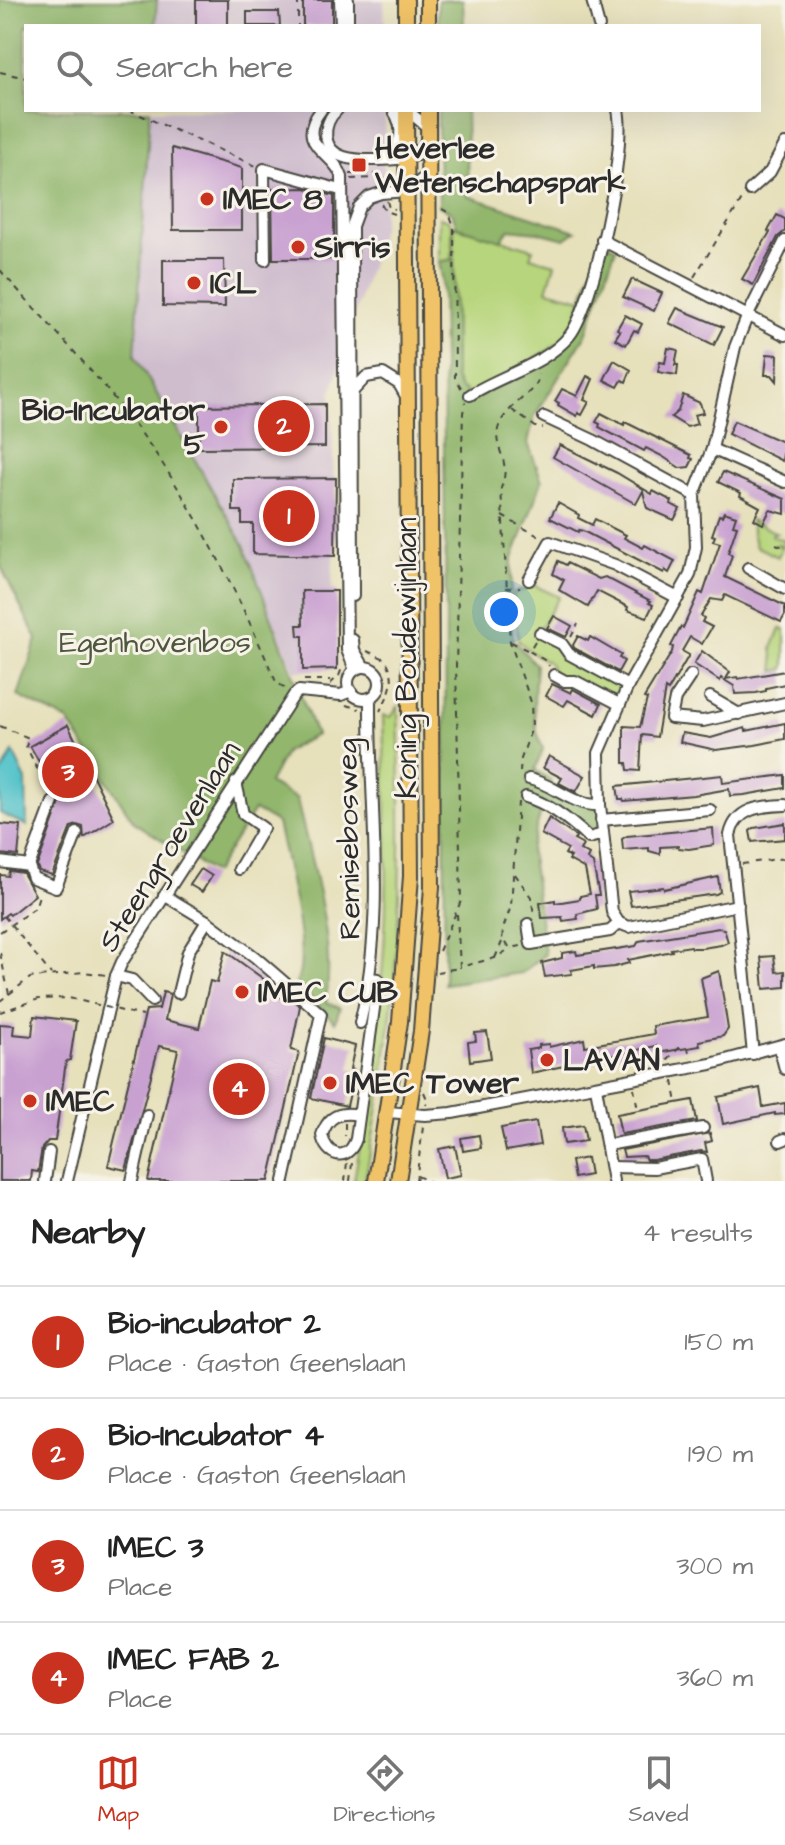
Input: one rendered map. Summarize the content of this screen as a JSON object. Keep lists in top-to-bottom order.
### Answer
{
  "streets": {
    "highway": ["Koning Boudewijnlaan"],
    "street": ["Remisebosweg", "Steengroevenlaan"]
  },
  "parks": ["Egenhovenbos"],
  "places": {
    "transit": ["Heverlee Wetenschapspark"],
    "other": [
      "IMEC 8",
      "Sirris",
      "ICL",
      "Bio-Incubator 5",
      "IMEC CUB",
      "LAVAN",
      "IMEC Tower",
      "IMEC"
    ]
  },
  "page": {
    "search": "Search here",
    "pins": [
      "2",
      "1",
      "3",
      "4"
    ],
    "heading": ["Nearby", "4 results"],
    "list": [
      {
        "mark": "1",
        "name": "Bio-incubator 2",
        "note": "Place · Gaston Geenslaan",
        "value": "150 m"
      },
      {
        "mark": "2",
        "name": "Bio-Incubator 4",
        "note": "Place · Gaston Geenslaan",
        "value": "190 m"
      },
      {
        "mark": "3",
        "name": "IMEC 3",
        "note": "Place",
        "value": "300 m"
      },
      {
        "mark": "4",
        "name": "IMEC FAB 2",
        "note": "Place",
        "value": "360 m"
      }
    ],
    "nav": ["Map", "Directions", "Saved"]
  }
}
